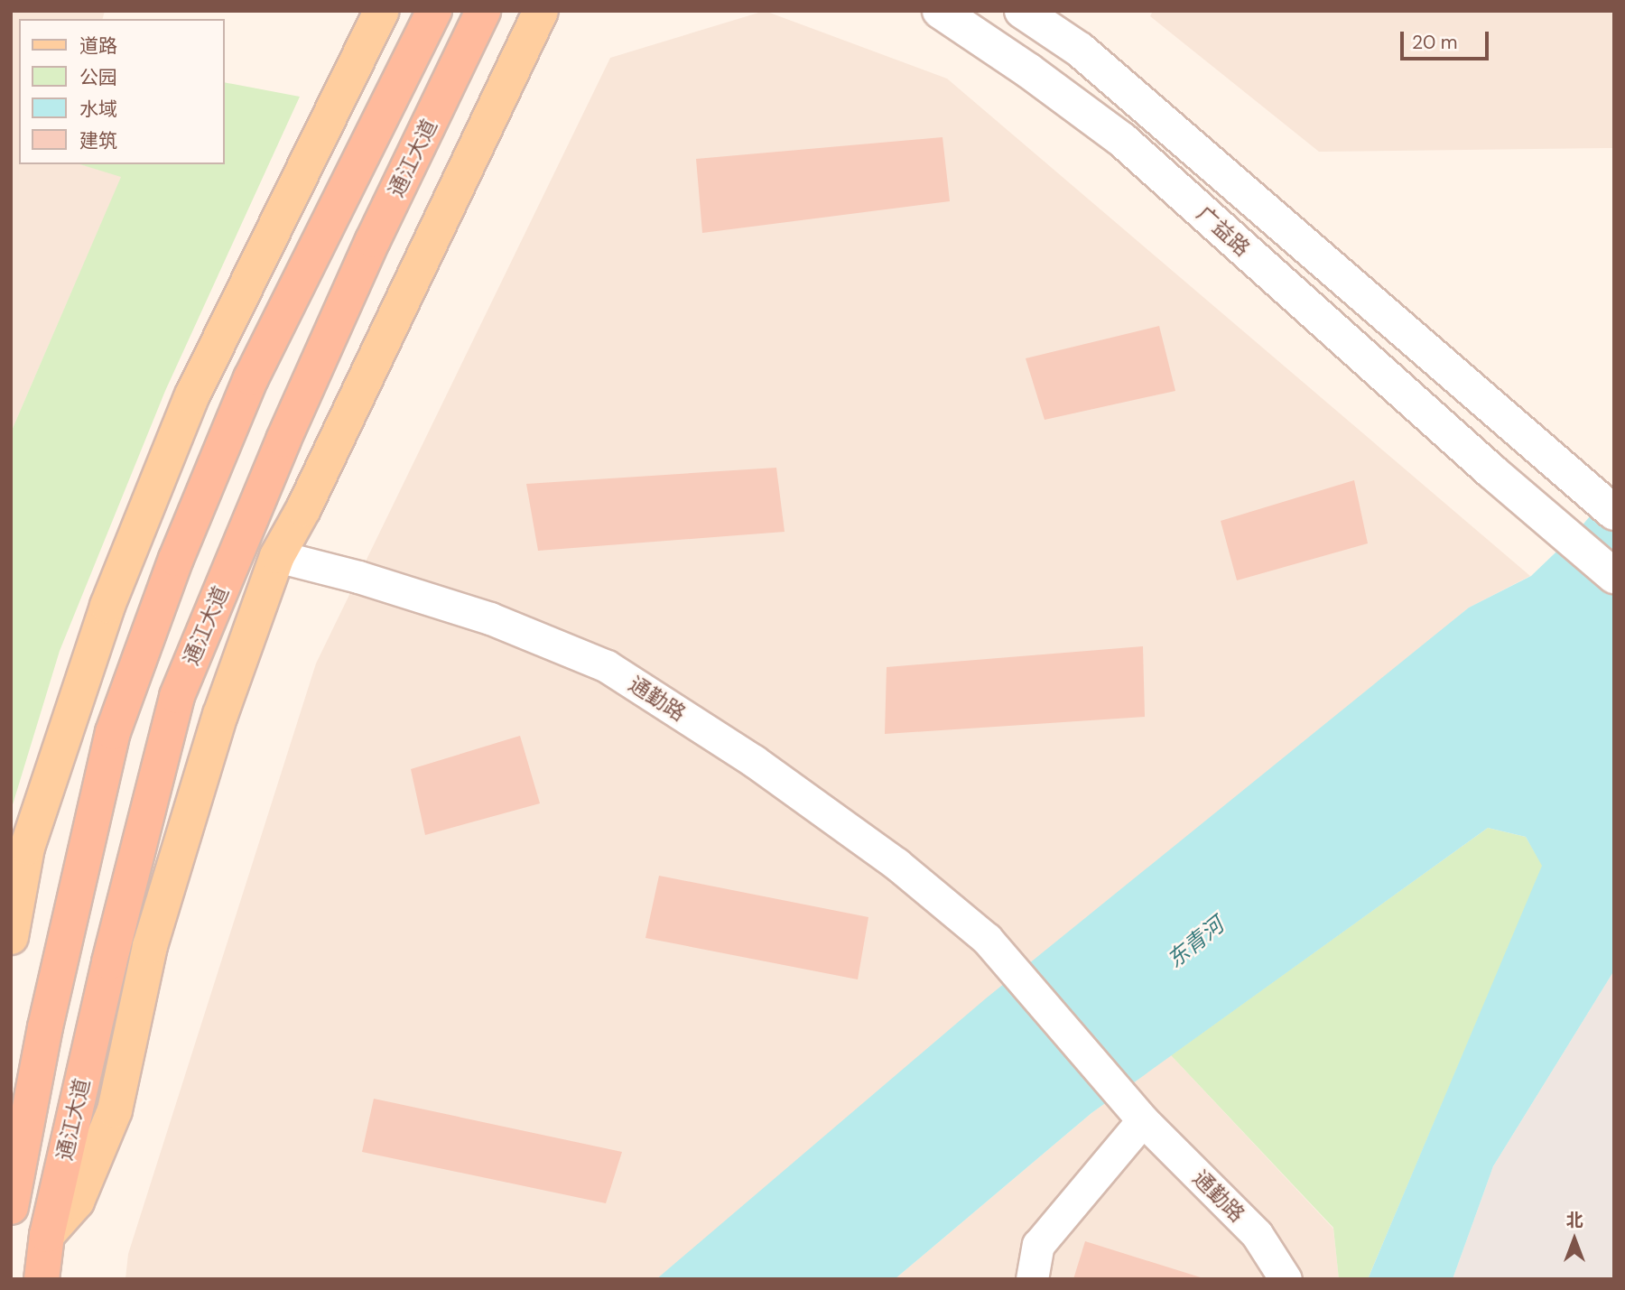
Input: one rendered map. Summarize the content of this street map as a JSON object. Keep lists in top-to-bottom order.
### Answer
{
  "streets": {
    "highway": ["通江大道"],
    "main road": ["广益路"],
    "street": ["通勤路"]
  },
  "water": ["东青河"],
  "legend": [
    "道路",
    "公园",
    "水域",
    "建筑"
  ],
  "scale_bar": "20 m",
  "north": "top"
}
